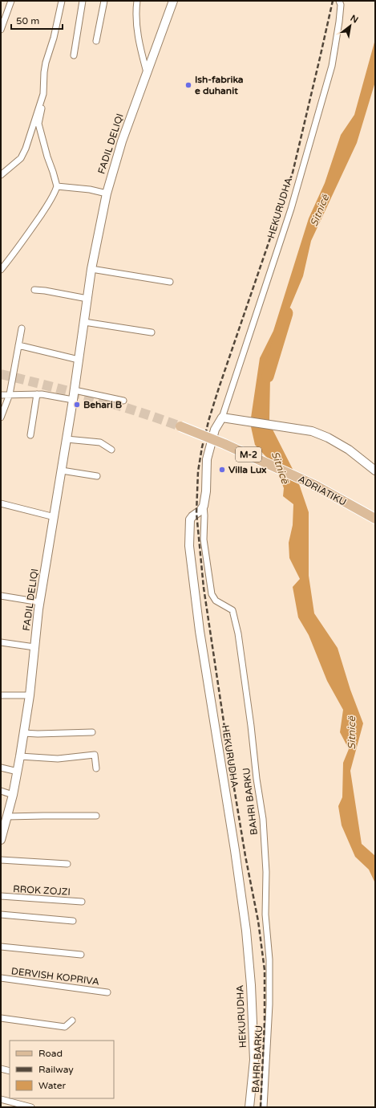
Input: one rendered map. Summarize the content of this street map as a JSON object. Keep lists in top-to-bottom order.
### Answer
{
  "streets": {
    "main road": ["M-2", "ADRIATIKU"],
    "street": [
      "FADIL DELIQI",
      "HEKURUDHA",
      "BAHRI BARKU",
      "RROK ZOJZI",
      "DERVISH KOPRIVA"
    ]
  },
  "crossings": [
    ["HEKURUDHA", "BAHRI BARKU"]
  ],
  "water": ["Sitnicë"],
  "places": ["Ish-fabrika e duhanit", "Behari B", "Villa Lux"],
  "legend": ["Road", "Railway", "Water"],
  "scale_bar": "50 m",
  "north": "top right"
}
